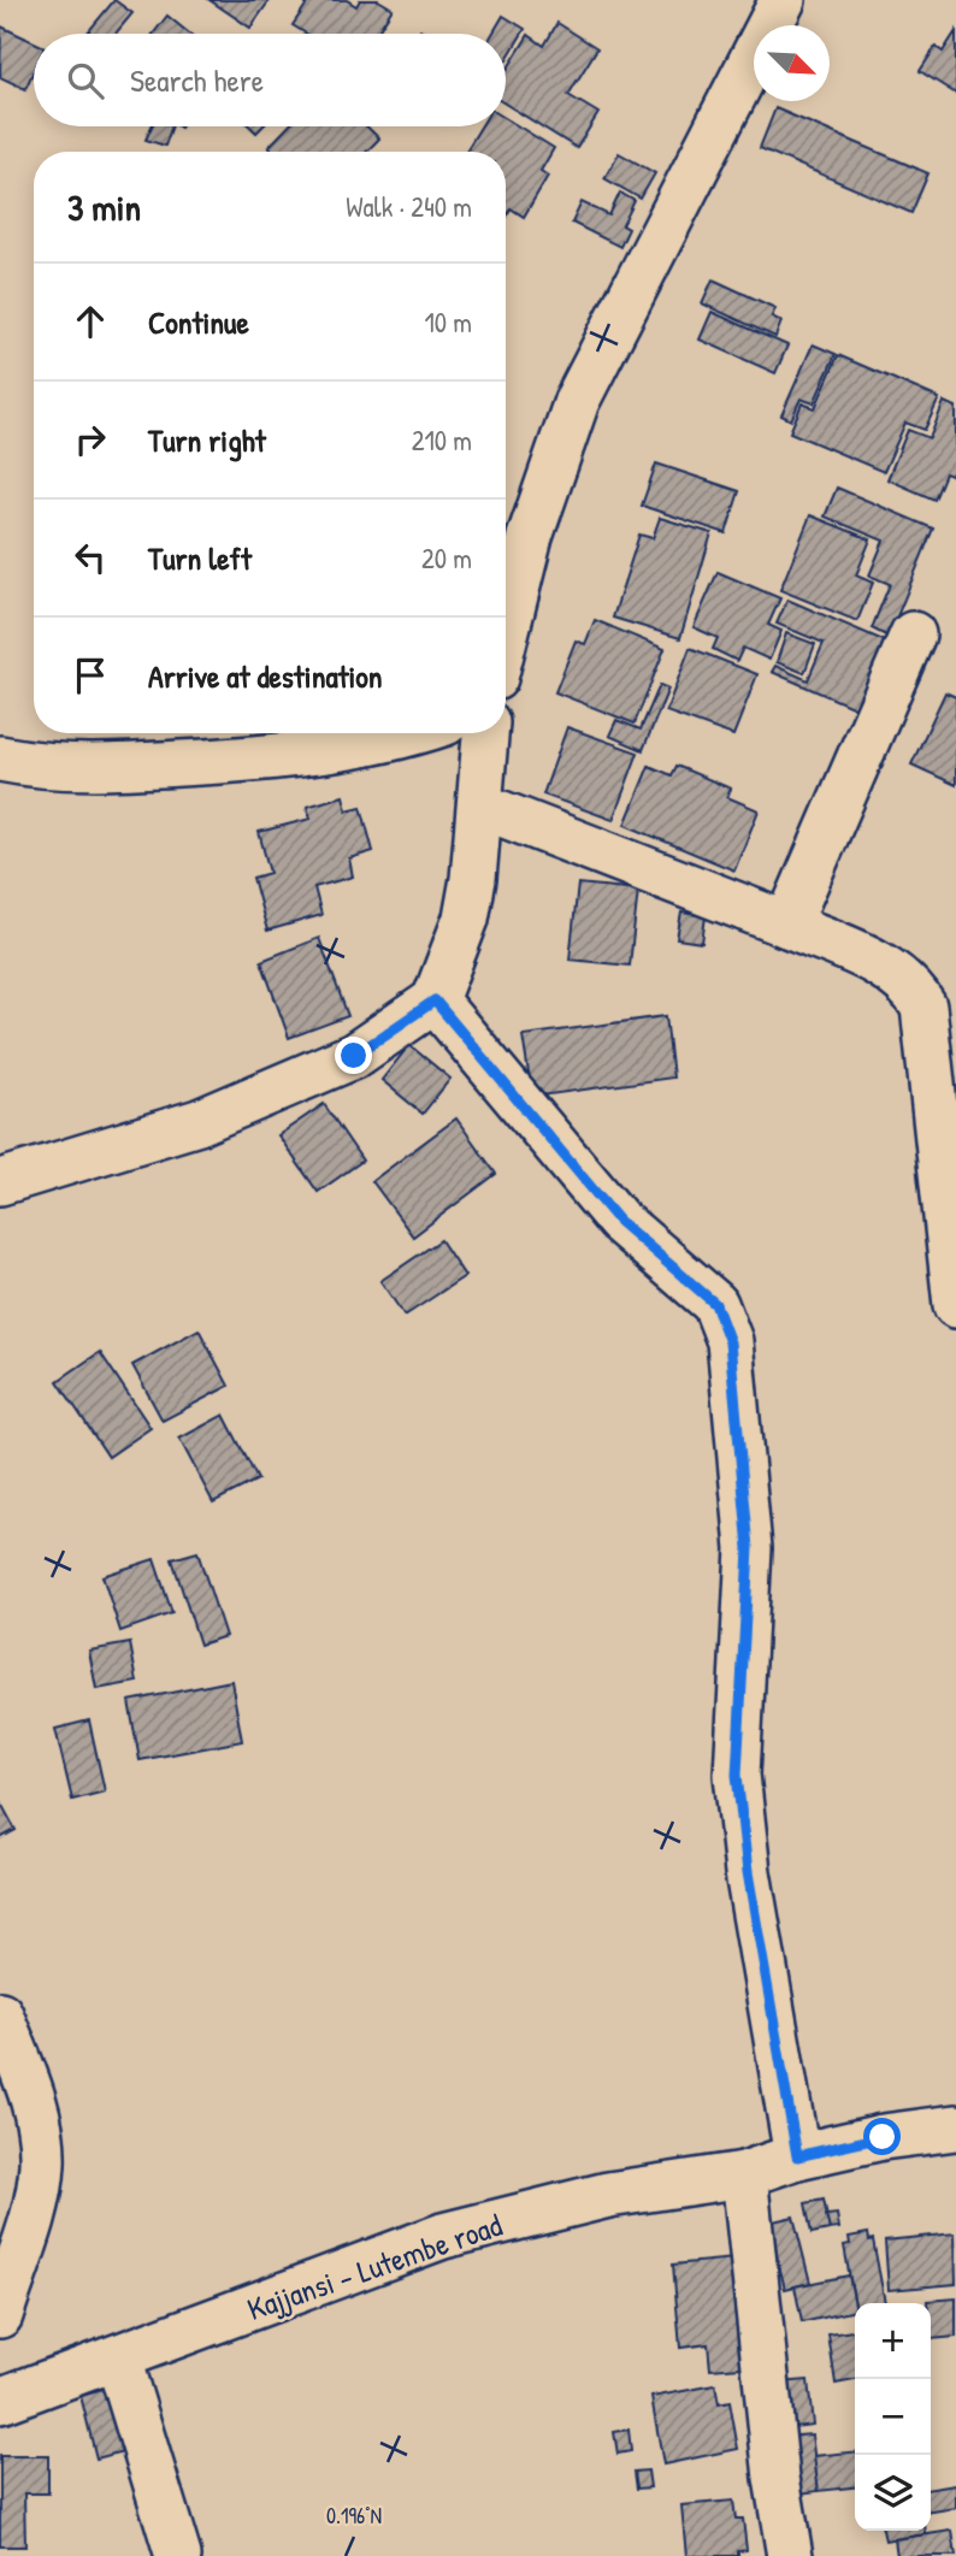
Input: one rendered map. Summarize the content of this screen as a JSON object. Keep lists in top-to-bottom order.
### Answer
{
  "streets": {
    "street": ["Kajjansi - Lutembe road"]
  },
  "north": "bottom right",
  "page": {
    "search": "Search here",
    "heading": ["3 min", "Walk · 240 m"],
    "list": [
      ["Continue", "10 m"],
      ["Turn right", "210 m"],
      ["Turn left", "20 m"],
      "Arrive at destination"
    ],
    "map_buttons": ["+", "−"]
  },
  "coordinates": ["0.196°N"]
}
